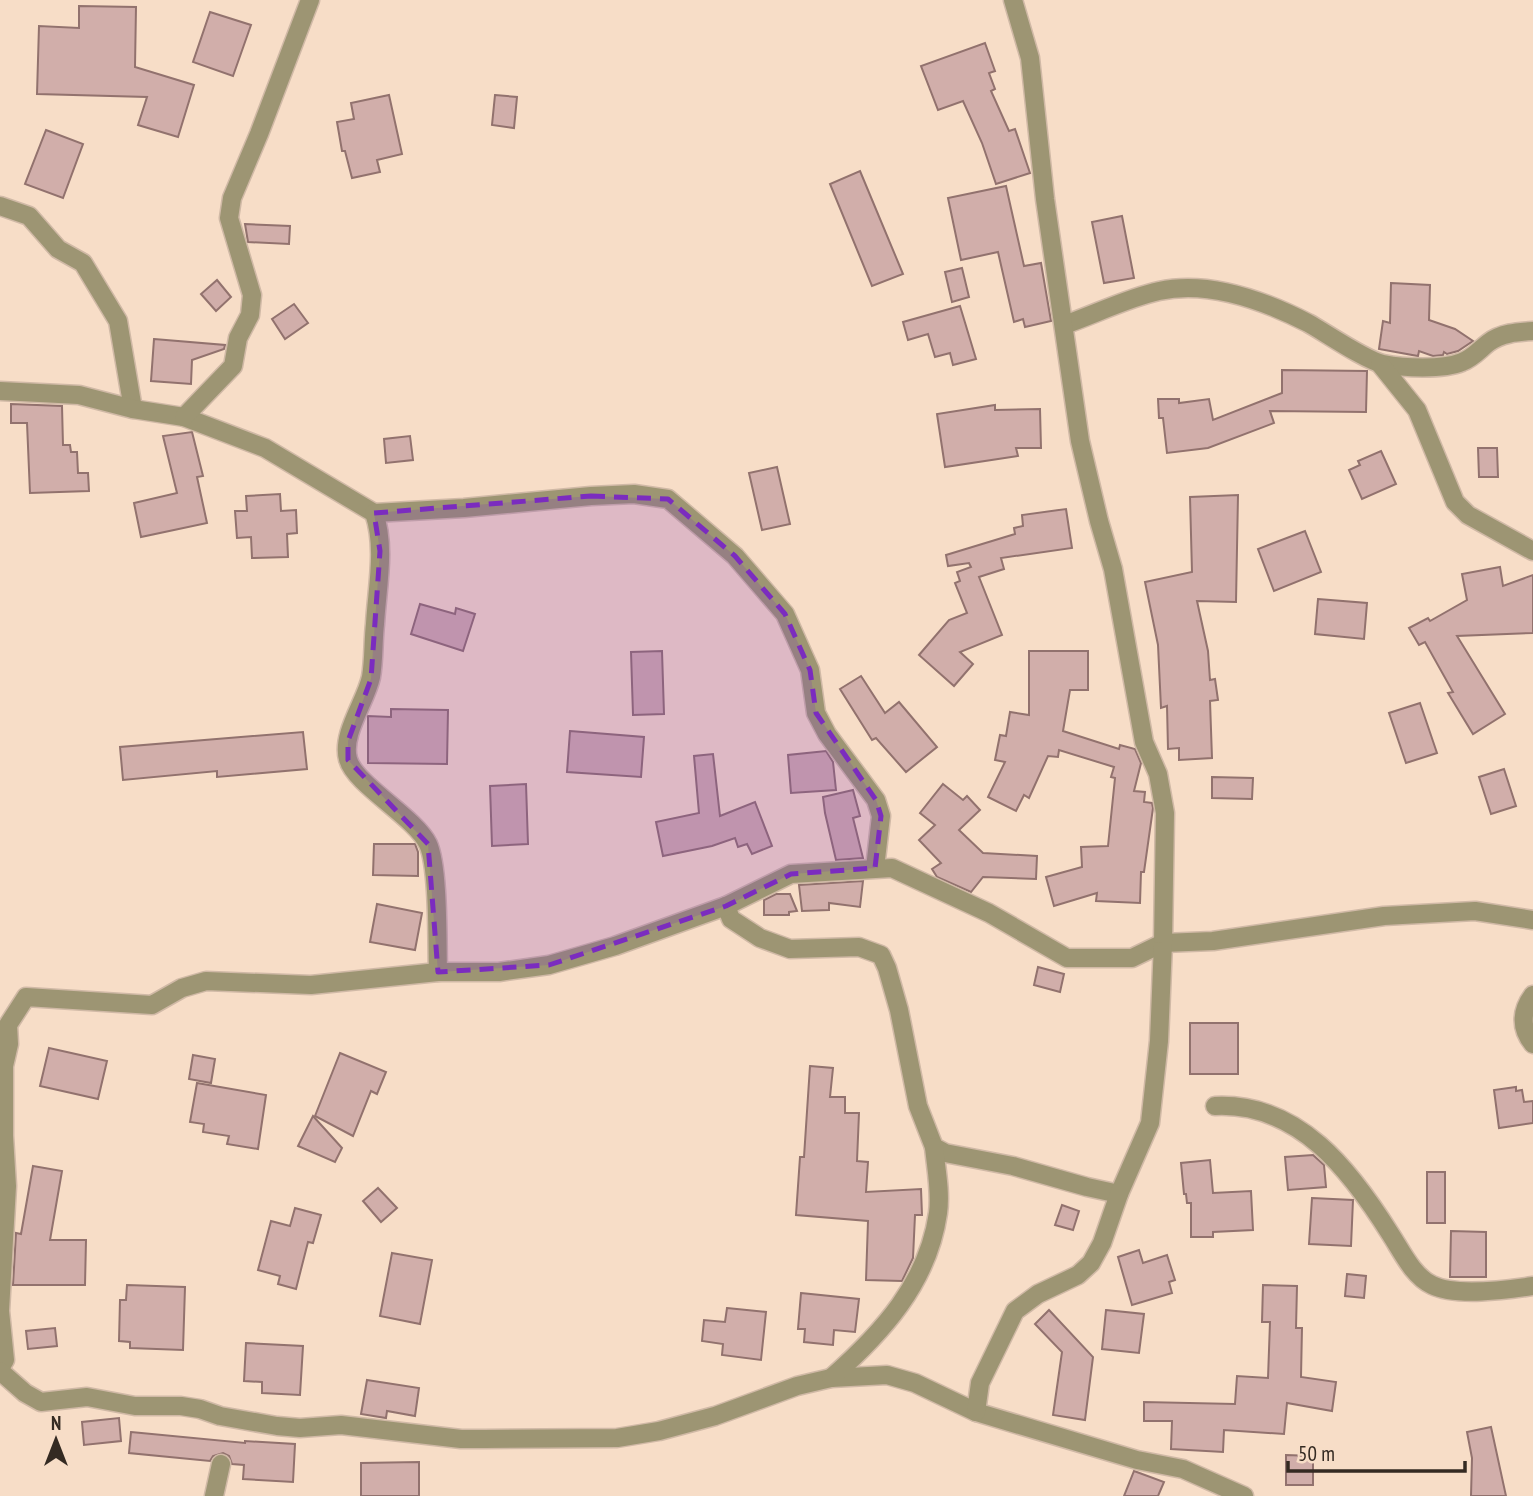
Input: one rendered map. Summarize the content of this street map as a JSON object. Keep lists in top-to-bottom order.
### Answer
{
  "scale_bar": "50 m",
  "north": "top"
}
